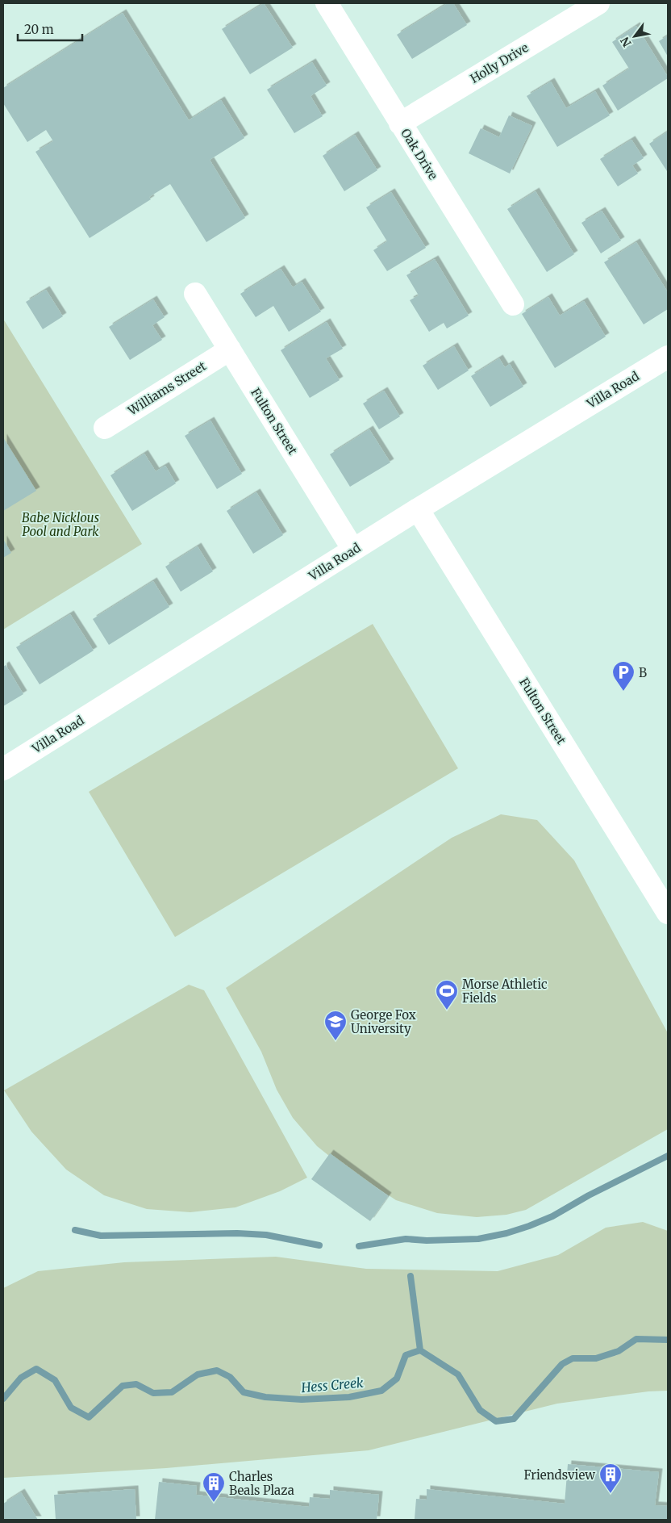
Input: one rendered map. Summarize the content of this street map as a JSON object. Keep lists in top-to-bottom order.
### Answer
{
  "streets": {
    "street": [
      "Holly Drive",
      "Oak Drive",
      "Williams Street",
      "Villa Road",
      "Fulton Street"
    ]
  },
  "crossings": [
    ["Holly Drive", "Oak Drive"],
    ["Williams Street", "Fulton Street"],
    ["Villa Road", "Fulton Street"]
  ],
  "water": ["Hess Creek"],
  "parks": ["Babe Nicklous Pool and Park"],
  "places": {
    "parking": ["B"],
    "sports": ["Morse Athletic Fields"],
    "school or university": ["George Fox University"],
    "building": ["Friendsview", "Charles Beals Plaza"]
  },
  "scale_bar": "20 m",
  "north": "bottom left"
}
